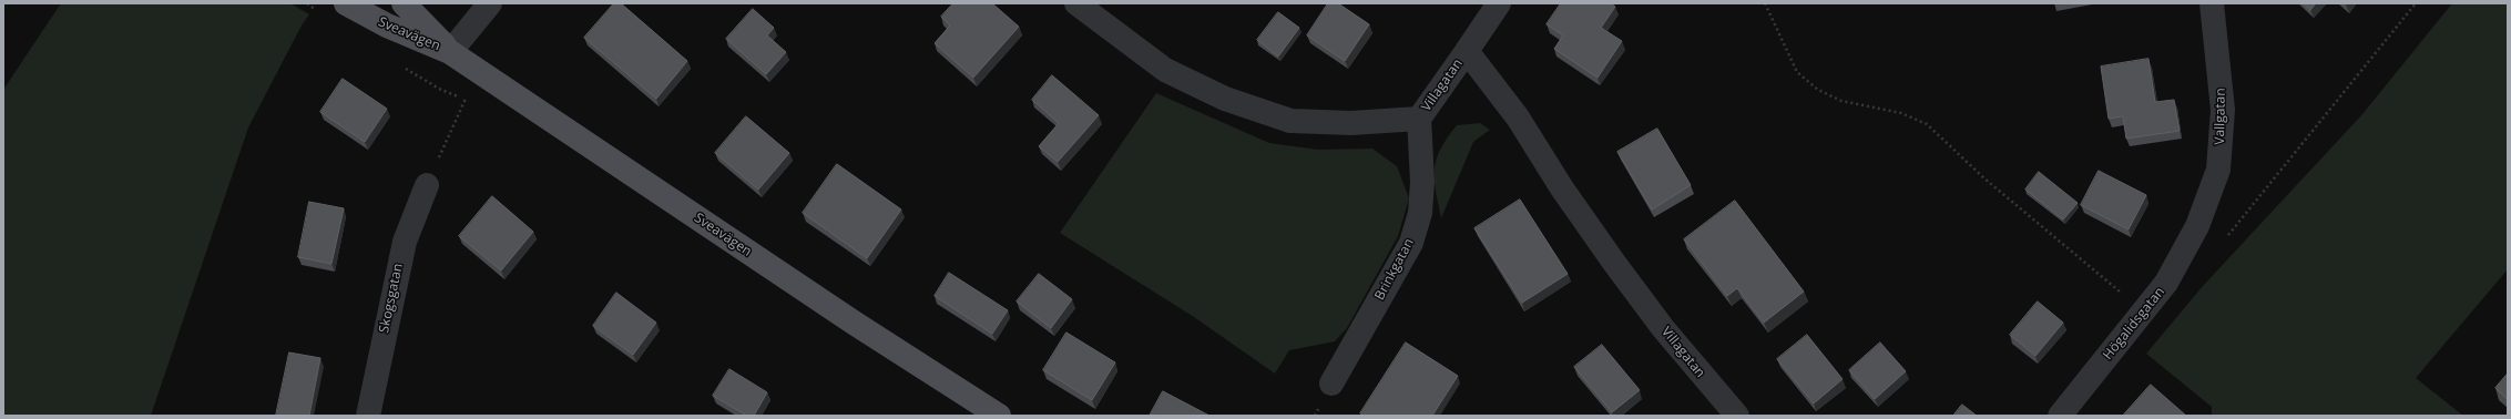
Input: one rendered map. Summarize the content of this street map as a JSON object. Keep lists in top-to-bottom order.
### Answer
{
  "streets": {
    "main road": ["Sveavägen"],
    "street": [
      "Villagatan",
      "Vallgatan",
      "Brinkgatan",
      "Skogsgatan",
      "Högalidsgatan"
    ]
  },
  "crossings": [
    ["Villagatan", "Brinkgatan"],
    ["Vallgatan", "Högalidsgatan"]
  ]
}
